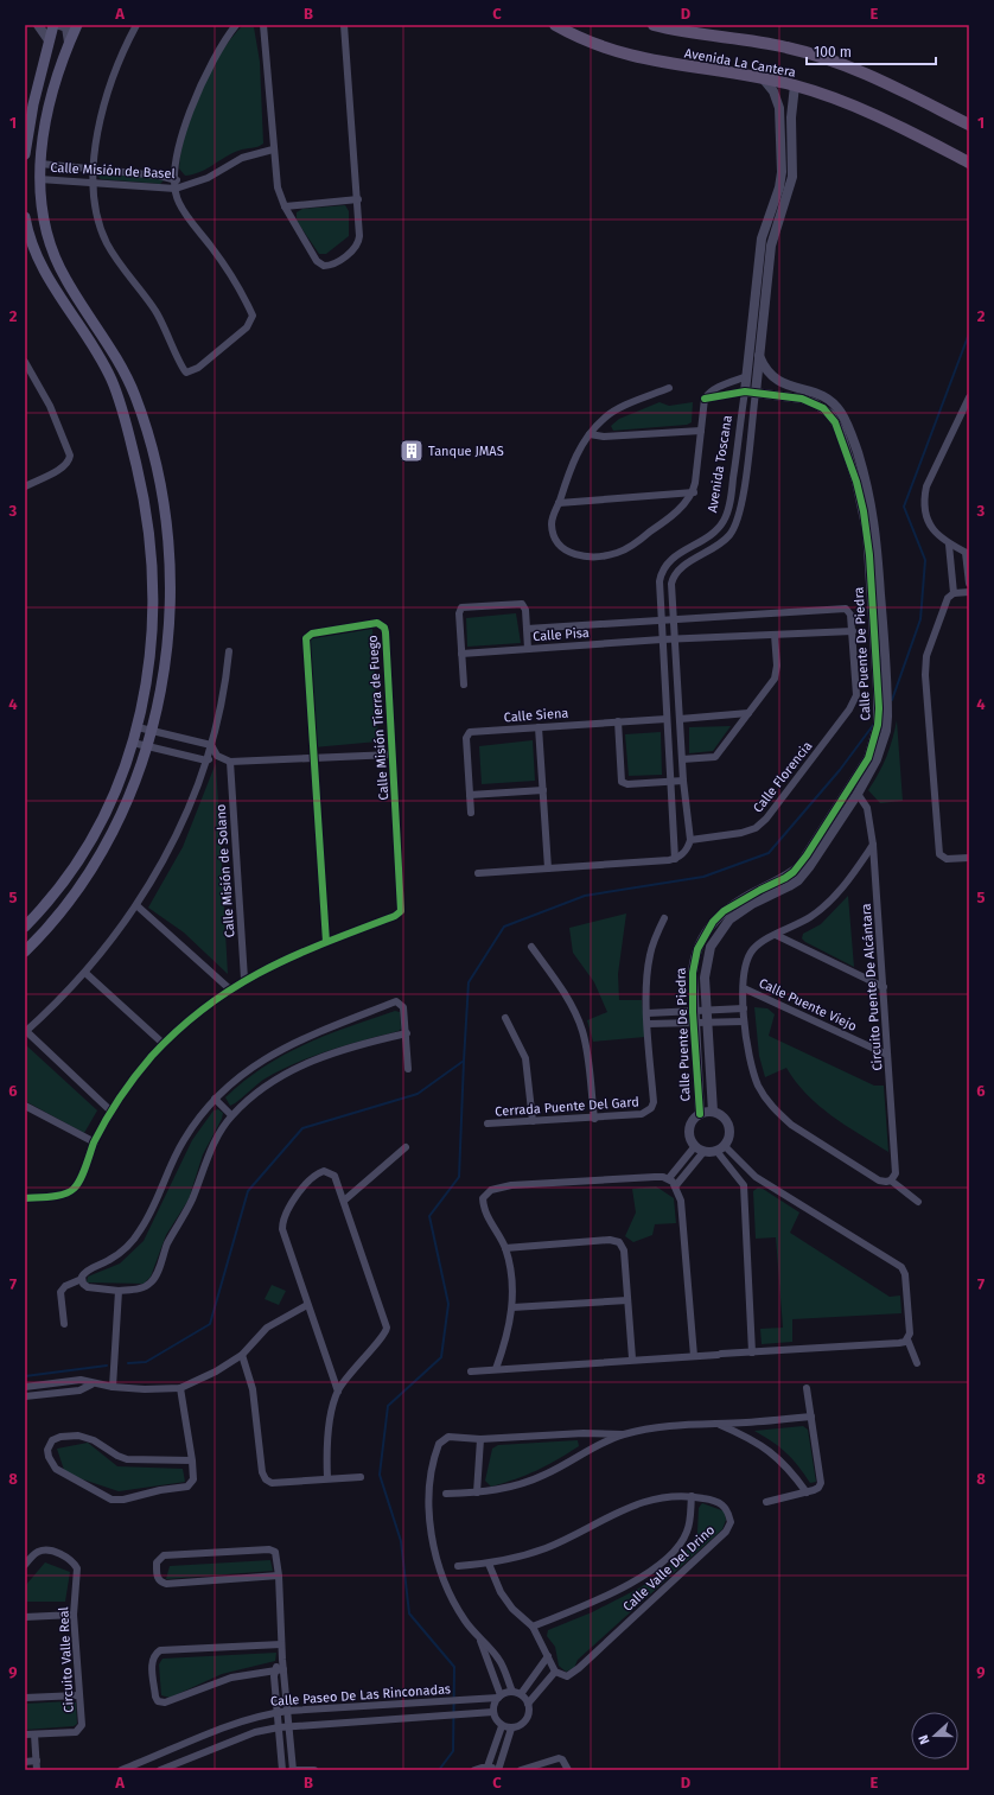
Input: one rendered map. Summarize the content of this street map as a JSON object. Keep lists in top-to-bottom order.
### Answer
{
  "streets": {
    "main road": ["Avenida La Cantera"],
    "street": [
      "Calle Misión de Basel",
      "Avenida Toscana",
      "Calle Pisa",
      "Calle Puente De Piedra",
      "Calle Siena",
      "Calle Misión Tierra de Fuego",
      "Calle Florencia",
      "Calle Misión de Solano",
      "Circuito Puente De Alcántara",
      "Calle Puente Viejo",
      "Cerrada Puente Del Gard",
      "Calle Valle Del Drino",
      "Circuito Valle Real",
      "Calle Paseo De Las Rinconadas"
    ]
  },
  "crossings": [
    ["Avenida La Cantera", "Avenida Toscana"],
    ["Avenida Toscana", "Calle Pisa"],
    ["Avenida Toscana", "Calle Puente De Piedra"],
    ["Avenida Toscana", "Calle Siena"],
    ["Avenida Toscana", "Calle Florencia"],
    ["Calle Pisa", "Calle Florencia"],
    ["Calle Puente De Piedra", "Circuito Puente De Alcántara"],
    ["Calle Misión Tierra de Fuego", "Calle Misión de Solano"],
    ["Circuito Puente De Alcántara", "Calle Puente Viejo"]
  ],
  "places": {
    "building": ["Tanque JMAS"]
  },
  "scale_bar": "100 m",
  "north": "left",
  "grid": {
    "columns": [
      "A",
      "B",
      "C",
      "D",
      "E"
    ],
    "rows": [
      "1",
      "2",
      "3",
      "4",
      "5",
      "6",
      "7",
      "8",
      "9"
    ]
  }
}
